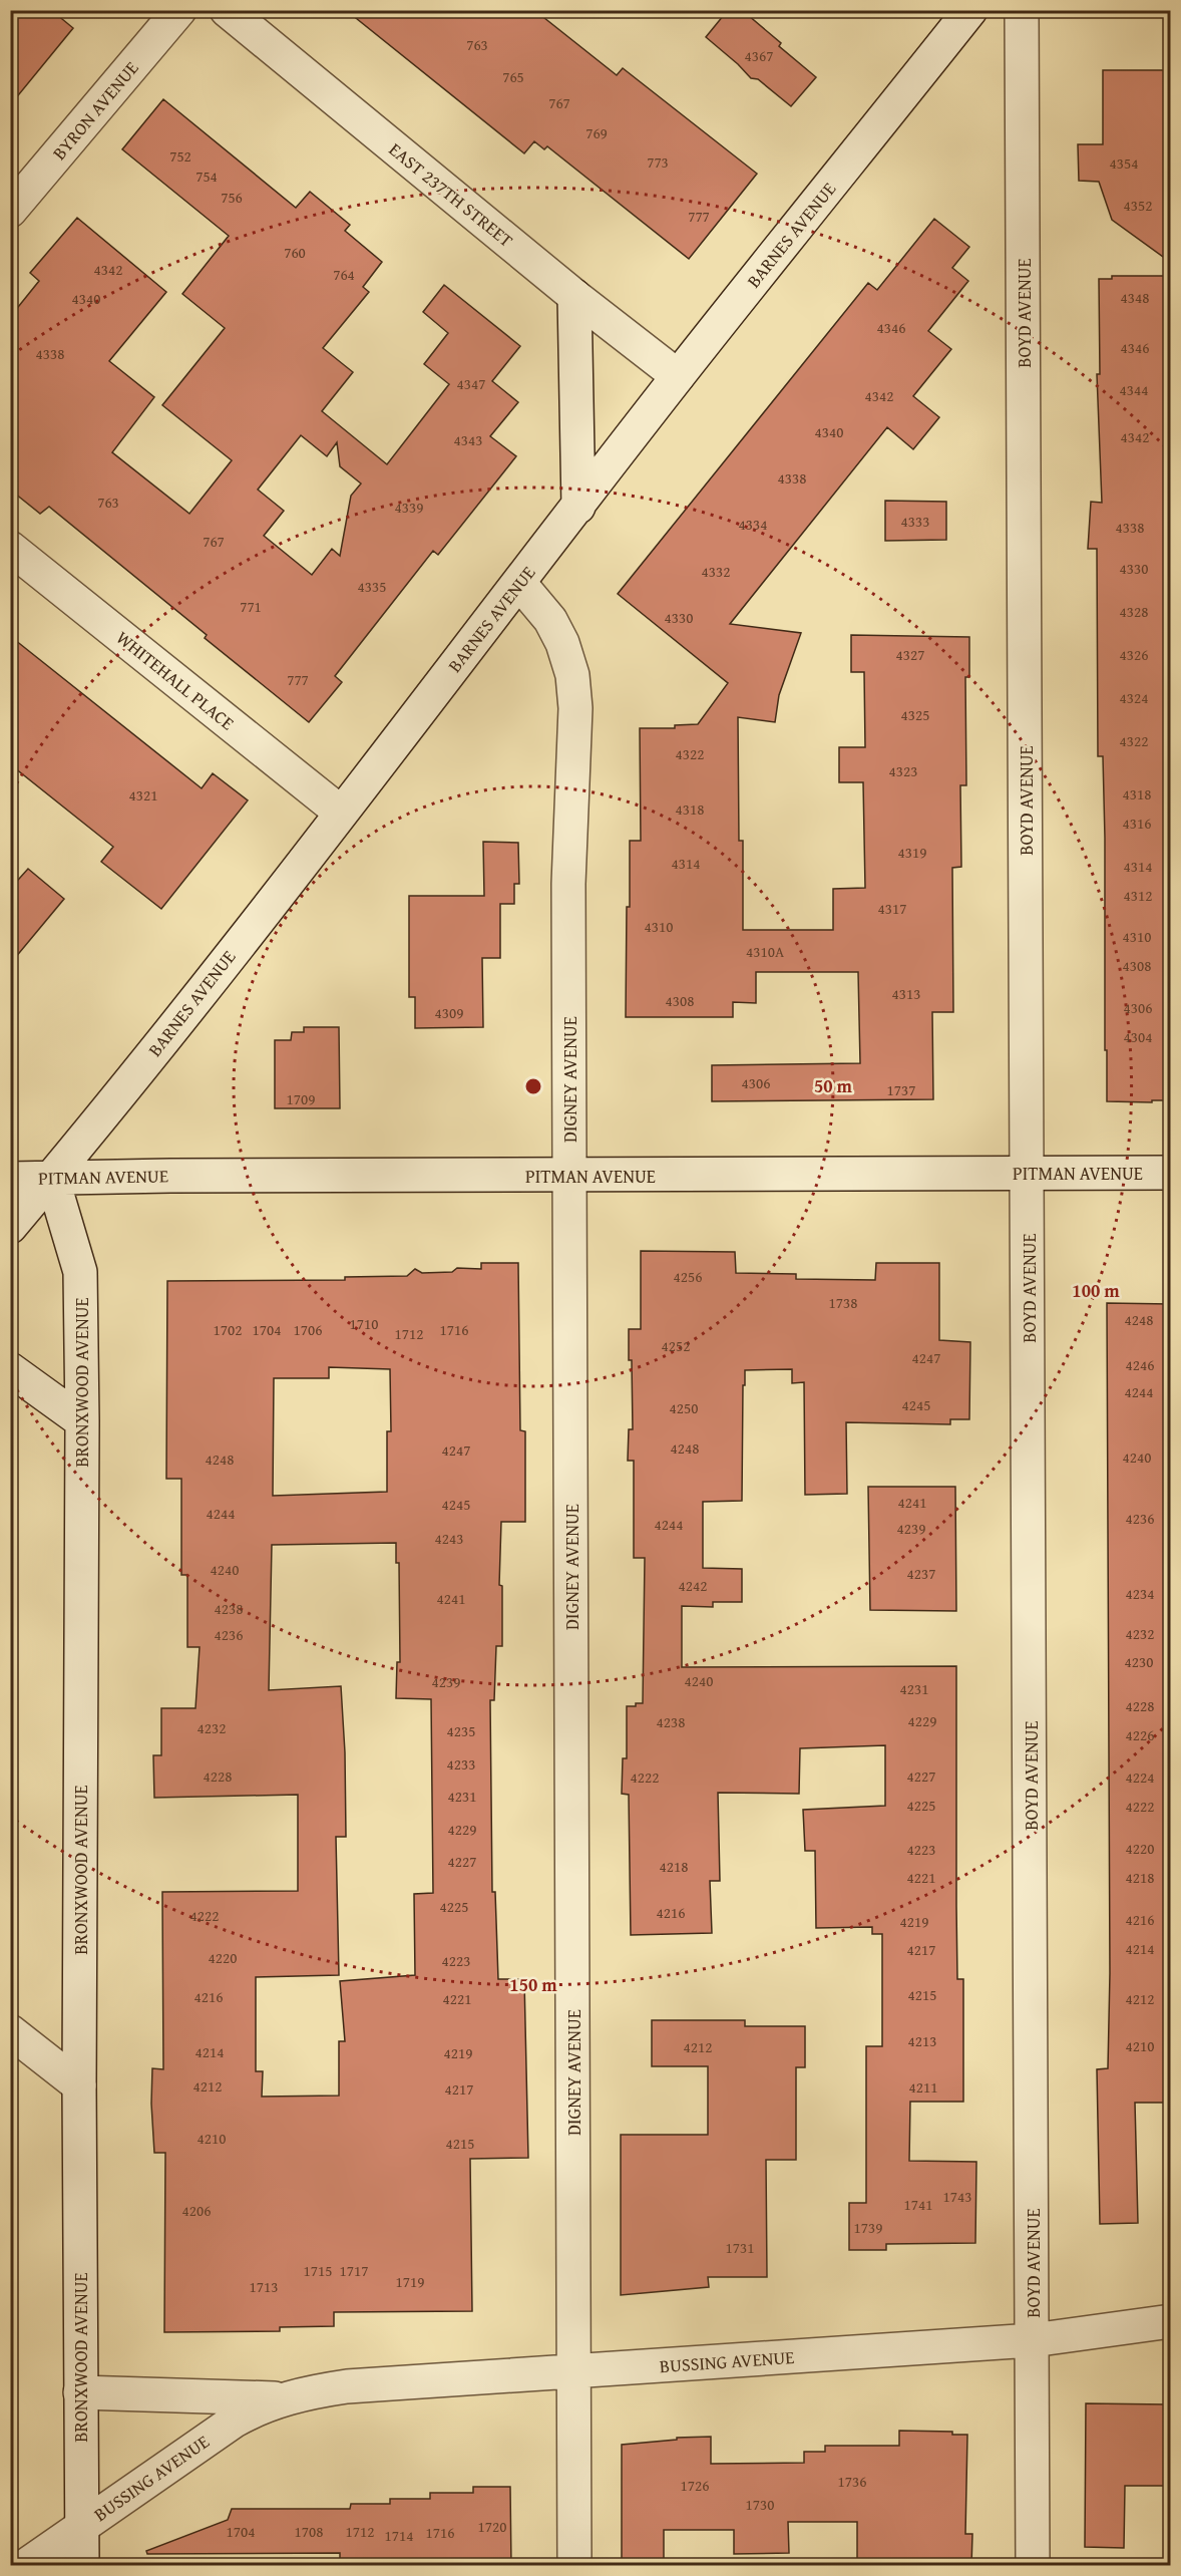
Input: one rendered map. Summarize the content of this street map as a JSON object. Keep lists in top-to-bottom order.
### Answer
{
  "streets": {
    "street": [
      "BYRON AVENUE",
      "EAST 237TH STREET",
      "BARNES AVENUE",
      "BOYD AVENUE",
      "WHITEHALL PLACE",
      "DIGNEY AVENUE",
      "PITMAN AVENUE",
      "BRONXWOOD AVENUE",
      "BUSSING AVENUE"
    ]
  },
  "crossings": [
    ["EAST 237TH STREET", "BARNES AVENUE"],
    ["BARNES AVENUE", "WHITEHALL PLACE"],
    ["BARNES AVENUE", "DIGNEY AVENUE"],
    ["BARNES AVENUE", "PITMAN AVENUE"],
    ["BARNES AVENUE", "BRONXWOOD AVENUE"],
    ["BOYD AVENUE", "PITMAN AVENUE"],
    ["BOYD AVENUE", "BUSSING AVENUE"],
    ["DIGNEY AVENUE", "PITMAN AVENUE"],
    ["DIGNEY AVENUE", "BUSSING AVENUE"],
    ["PITMAN AVENUE", "BRONXWOOD AVENUE"],
    ["BRONXWOOD AVENUE", "BUSSING AVENUE"]
  ],
  "house_numbers": [
    "763",
    "4367",
    "765",
    "767",
    "769",
    "752",
    "773",
    "4354",
    "754",
    "756",
    "4352",
    "777",
    "760",
    "4342",
    "764",
    "4348",
    "4340",
    "4346",
    "4346",
    "4338",
    "4347",
    "4344",
    "4342",
    "4340",
    "4342",
    "4343",
    "4338",
    "763",
    "4339",
    "4333",
    "4334",
    "4338",
    "767",
    "4330",
    "4332",
    "4335",
    "771",
    "4328",
    "4330",
    "4327",
    "4326",
    "777",
    "4324",
    "4325",
    "4322",
    "4322",
    "4323",
    "4318",
    "4321",
    "4318",
    "4316",
    "4319",
    "4314",
    "4314",
    "4312",
    "4317",
    "4310",
    "4310",
    "4310A",
    "4308",
    "4313",
    "4308",
    "4306",
    "4309",
    "4304",
    "4306",
    "1737",
    "1709",
    "4256",
    "1738",
    "4248",
    "1710",
    "1702",
    "1704",
    "1706",
    "1716",
    "1712",
    "4252",
    "4247",
    "4246",
    "4244",
    "4245",
    "4250",
    "4248",
    "4247",
    "4240",
    "4248",
    "4241",
    "4245",
    "4244",
    "4236",
    "4244",
    "4239",
    "4243",
    "4240",
    "4237",
    "4242",
    "4234",
    "4241",
    "4238",
    "4232",
    "4236",
    "4230",
    "4240",
    "4239",
    "4231",
    "4228",
    "4229",
    "4238",
    "4232",
    "4235",
    "4226",
    "4233",
    "4228",
    "4227",
    "4222",
    "4224",
    "4231",
    "4225",
    "4222",
    "4229",
    "4220",
    "4223",
    "4227",
    "4218",
    "4221",
    "4218",
    "4225",
    "4216",
    "4222",
    "4216",
    "4219",
    "4214",
    "4217",
    "4220",
    "4223",
    "4215",
    "4216",
    "4221",
    "4212",
    "4213",
    "4210",
    "4212",
    "4214",
    "4219",
    "4212",
    "4211",
    "4217",
    "4210",
    "4215",
    "1743",
    "1741",
    "4206",
    "1739",
    "1731",
    "1715",
    "1717",
    "1719",
    "1713",
    "1736",
    "1726",
    "1730",
    "1720",
    "1704",
    "1708",
    "1712",
    "1716",
    "1714"
  ],
  "rings": ["50 m", "100 m", "150 m"]
}
